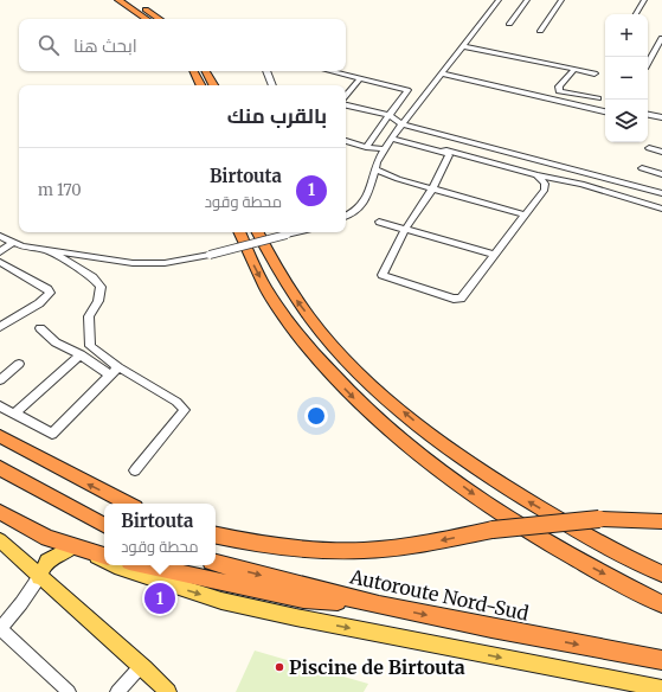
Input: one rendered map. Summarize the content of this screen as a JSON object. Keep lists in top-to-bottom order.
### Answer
{
  "streets": {
    "highway": ["Autoroute Nord-Sud"]
  },
  "places": ["Piscine de Birtouta"],
  "page": {
    "map_buttons": ["+", "−"],
    "search": "ابحث هنا",
    "heading": "بالقرب منك",
    "list": [
      {
        "mark": "1",
        "name": "Birtouta",
        "note": "محطة وقود",
        "value": "170 m"
      }
    ],
    "popup": ["Birtouta", "محطة وقود"],
    "pins": "1"
  }
}
